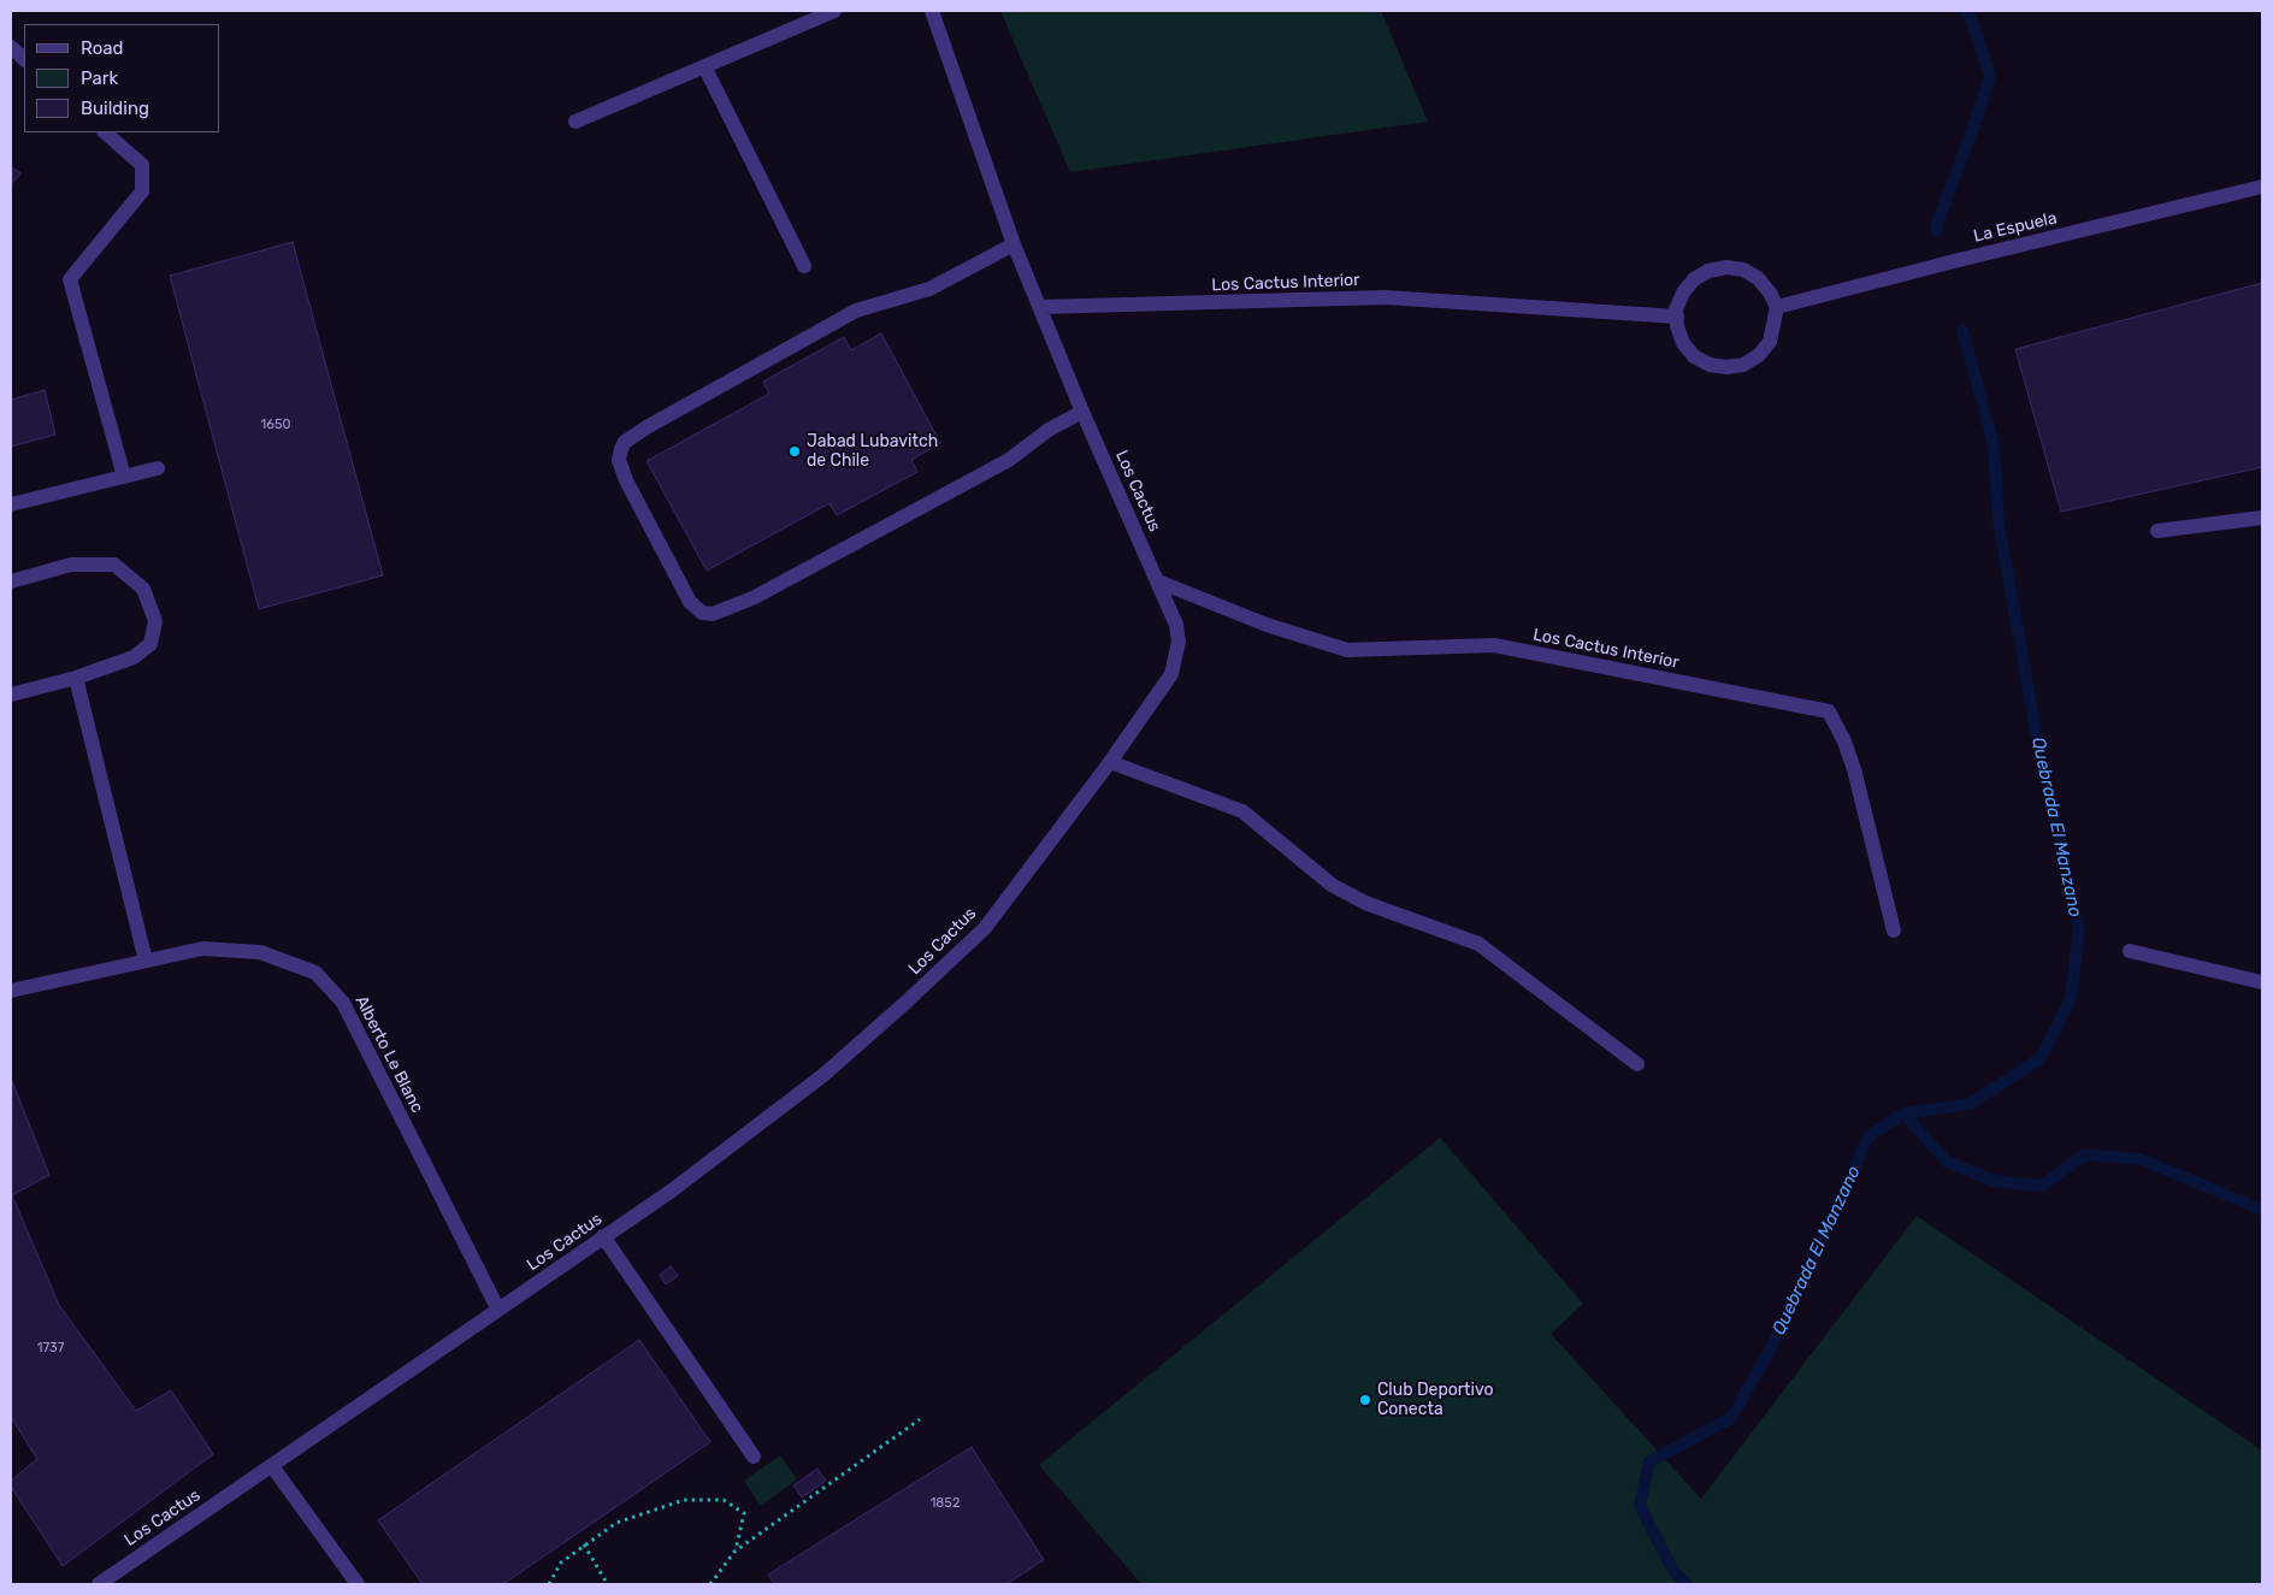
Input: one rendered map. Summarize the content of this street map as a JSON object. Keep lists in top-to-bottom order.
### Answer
{
  "streets": {
    "street": [
      "La Espuela",
      "Los Cactus Interior",
      "Los Cactus",
      "Alberto Le Blanc"
    ]
  },
  "crossings": [
    ["La Espuela", "Los Cactus Interior"],
    ["Los Cactus Interior", "Los Cactus"],
    ["Los Cactus", "Alberto Le Blanc"]
  ],
  "water": ["Quebrada El Manzano"],
  "places": ["Jabad Lubavitch de Chile", "Club Deportivo Conecta"],
  "house_numbers": ["1650", "1737", "1852"],
  "legend": ["Road", "Park", "Building"]
}
